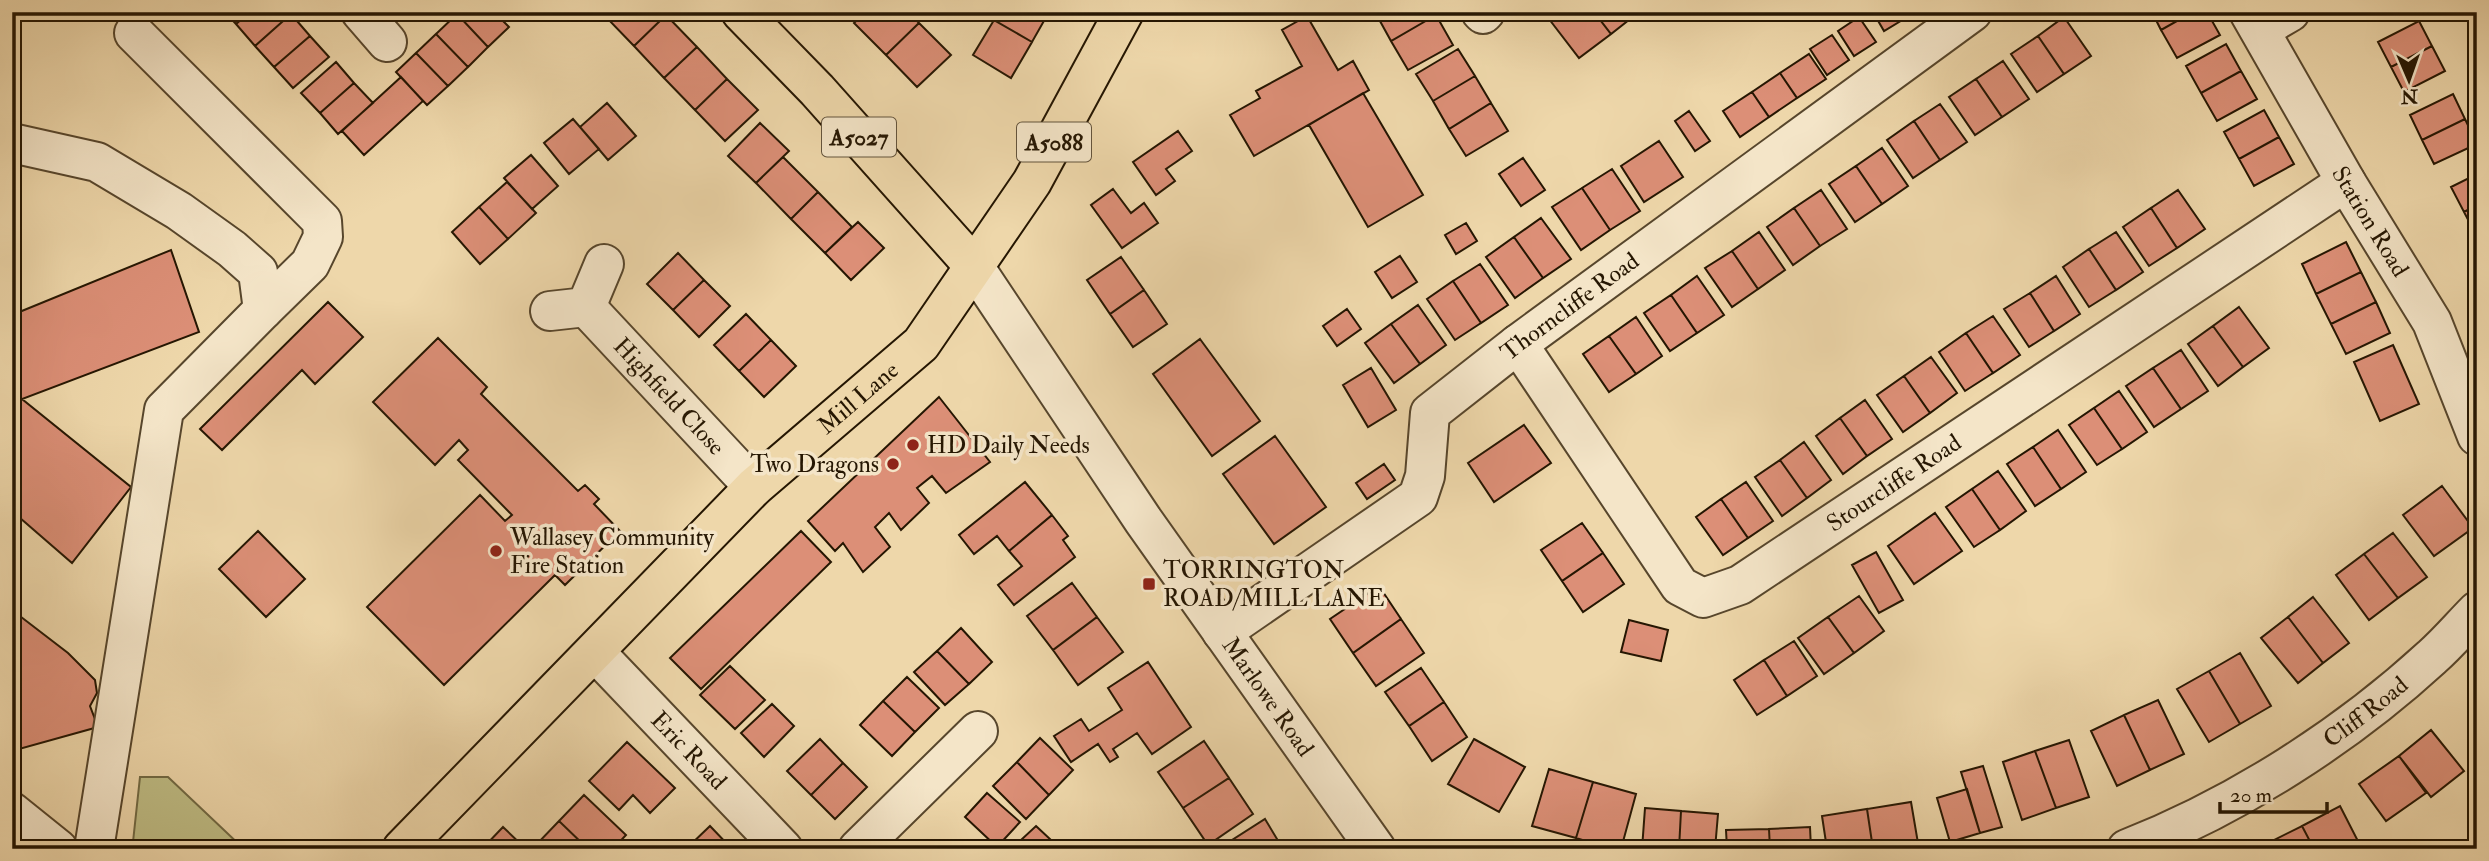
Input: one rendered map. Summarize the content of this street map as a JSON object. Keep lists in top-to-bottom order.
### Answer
{
  "streets": {
    "main road": ["A5027", "A5088", "Mill Lane"],
    "street": [
      "Station Road",
      "Thorncliffe Road",
      "Highfield Close",
      "Stourcliffe Road",
      "Marlowe Road",
      "Cliff Road",
      "Eric Road"
    ]
  },
  "crossings": [
    ["A5027", "Mill Lane"],
    ["A5027", "Marlowe Road"],
    ["Station Road", "Stourcliffe Road"],
    ["Thorncliffe Road", "Stourcliffe Road"],
    ["Thorncliffe Road", "Marlowe Road"],
    ["Highfield Close", "Mill Lane"],
    ["Mill Lane", "Marlowe Road"],
    ["Mill Lane", "Eric Road"]
  ],
  "places": {
    "other": ["HD Daily Needs", "Two Dragons", "Wallasey Community Fire Station"],
    "transit": ["TORRINGTON ROAD/MILL LANE"]
  },
  "scale_bar": "20 m",
  "north": "bottom"
}
